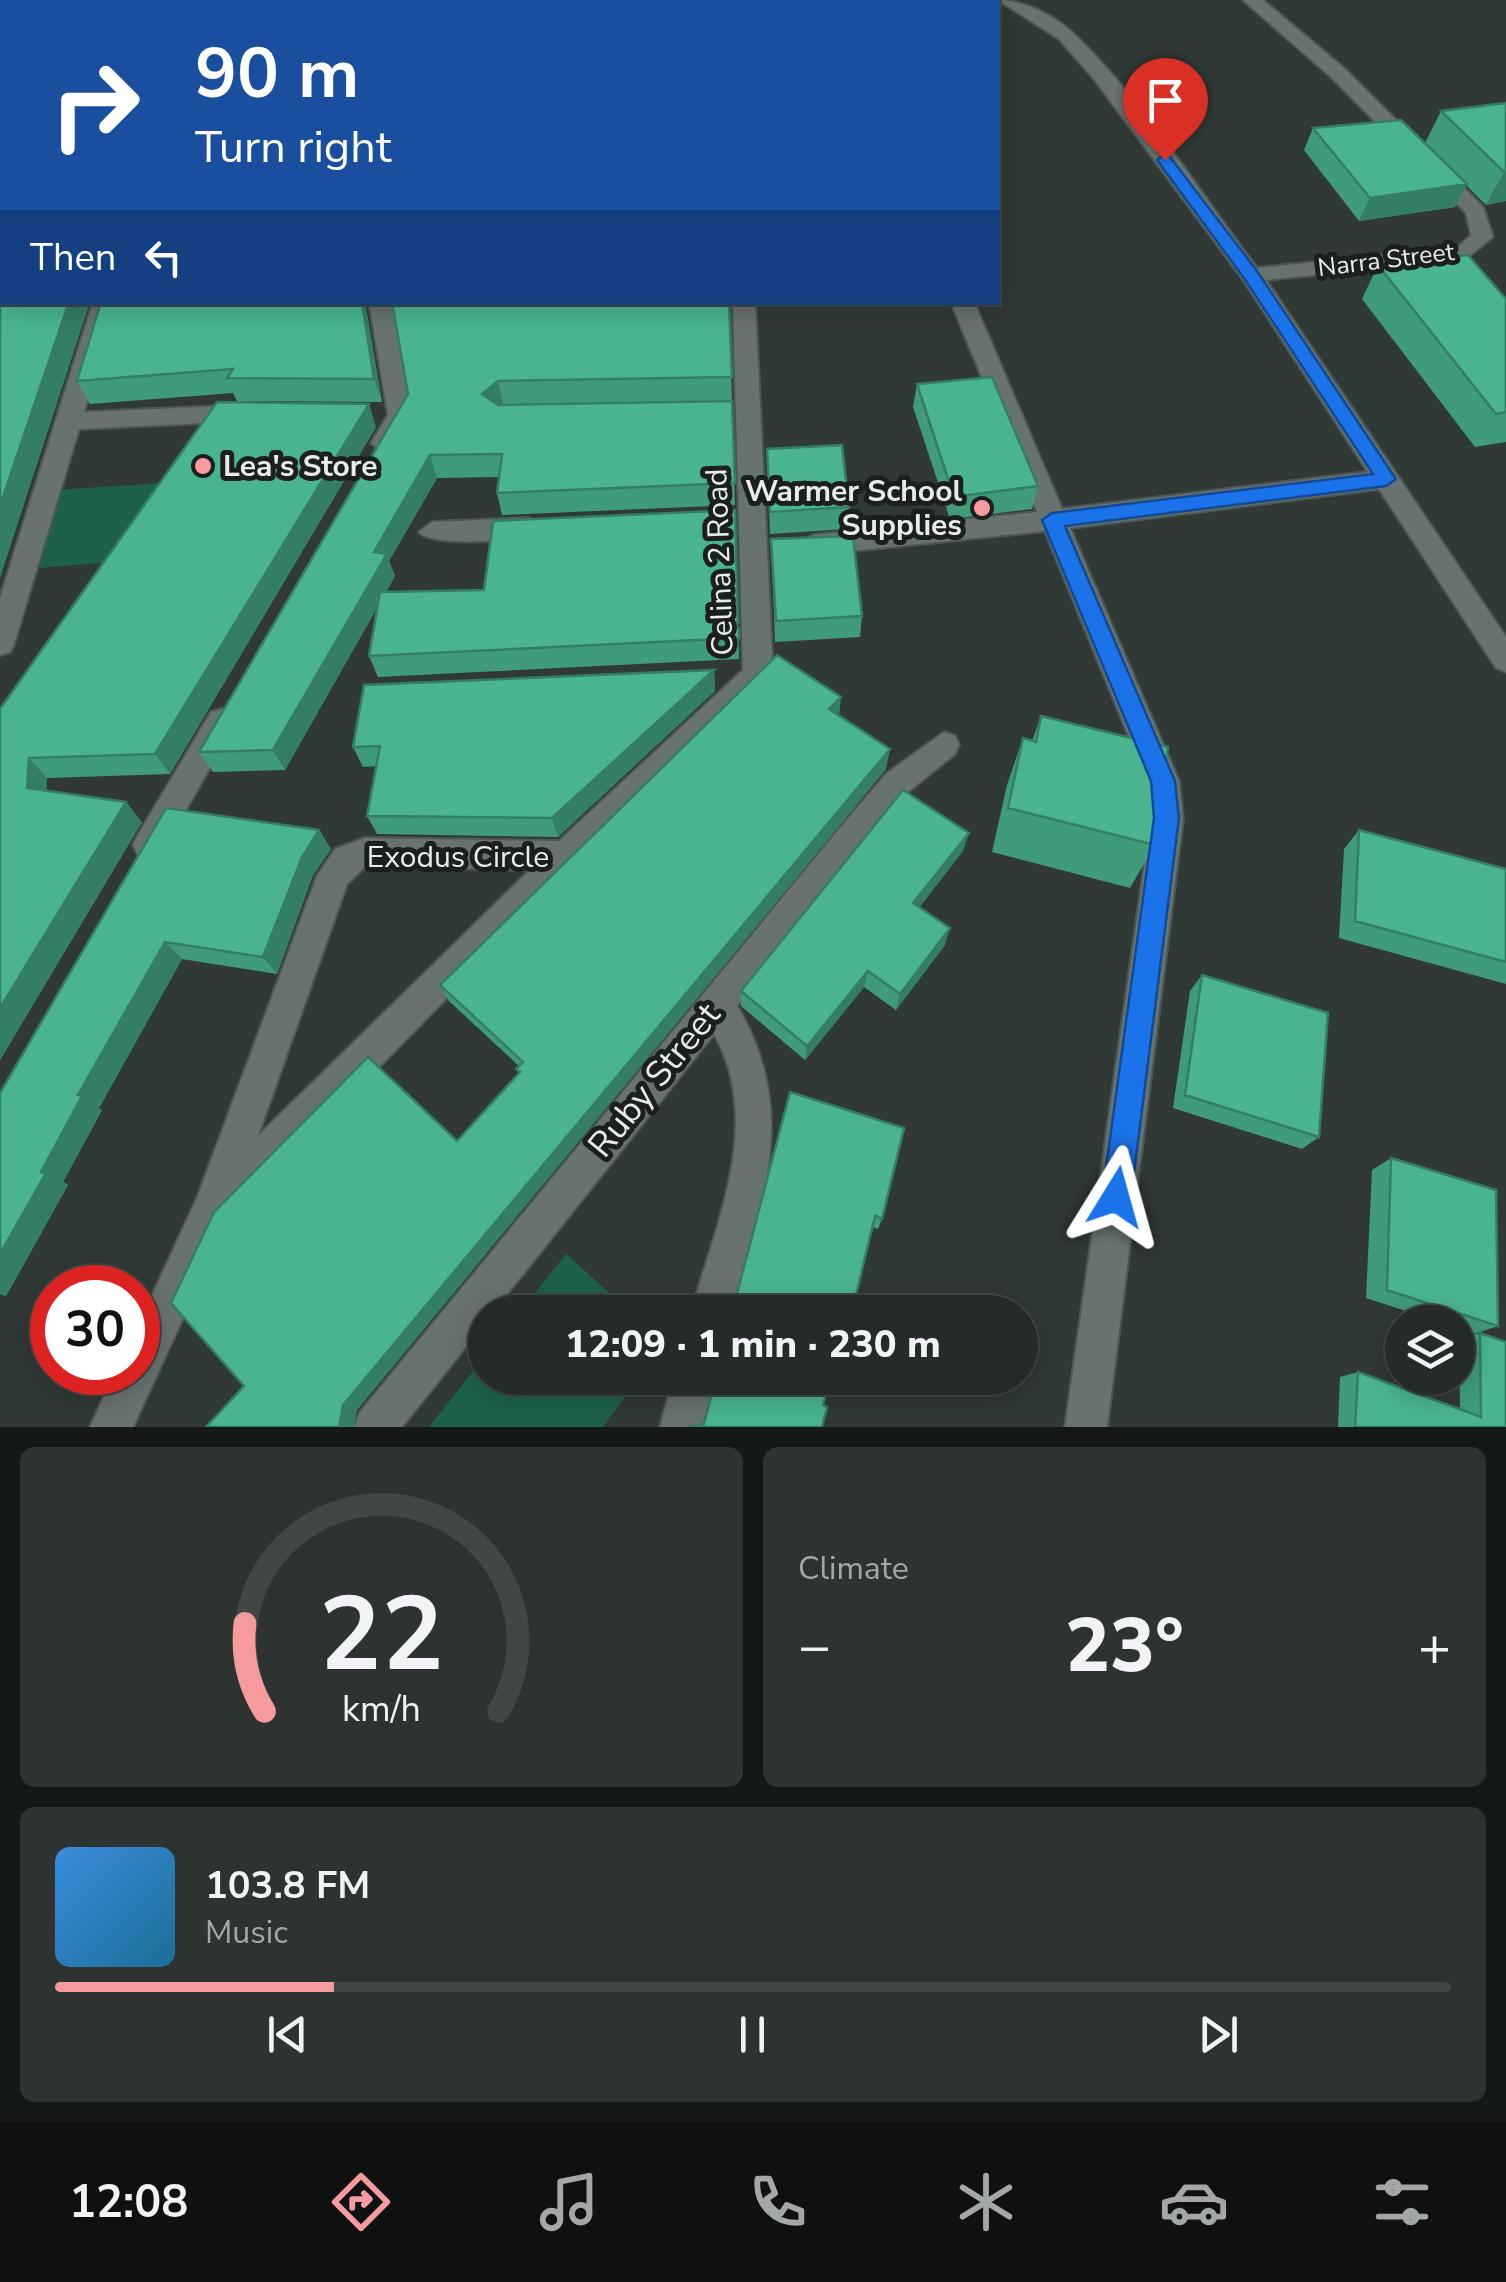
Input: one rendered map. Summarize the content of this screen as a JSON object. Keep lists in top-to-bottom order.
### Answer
{
  "streets": {
    "street": [
      "Narra Street",
      "Celina 2 Road",
      "Exodus Circle",
      "Ruby Street"
    ]
  },
  "crossings": [
    ["Celina 2 Road", "Exodus Circle"]
  ],
  "places": ["Lea's Store", "Warmer School Supplies"],
  "page": {
    "turn": ["90 m", "Turn right"],
    "then": "Then",
    "limit": "30",
    "trip": "12:09 · 1 min · 230 m",
    "tile": "Climate",
    "heat": ["−", "23°", "+"],
    "song": ["103.8 FM", "Music"],
    "tabs": "12:08",
    "gauge": ["22", "km/h"]
  }
}
